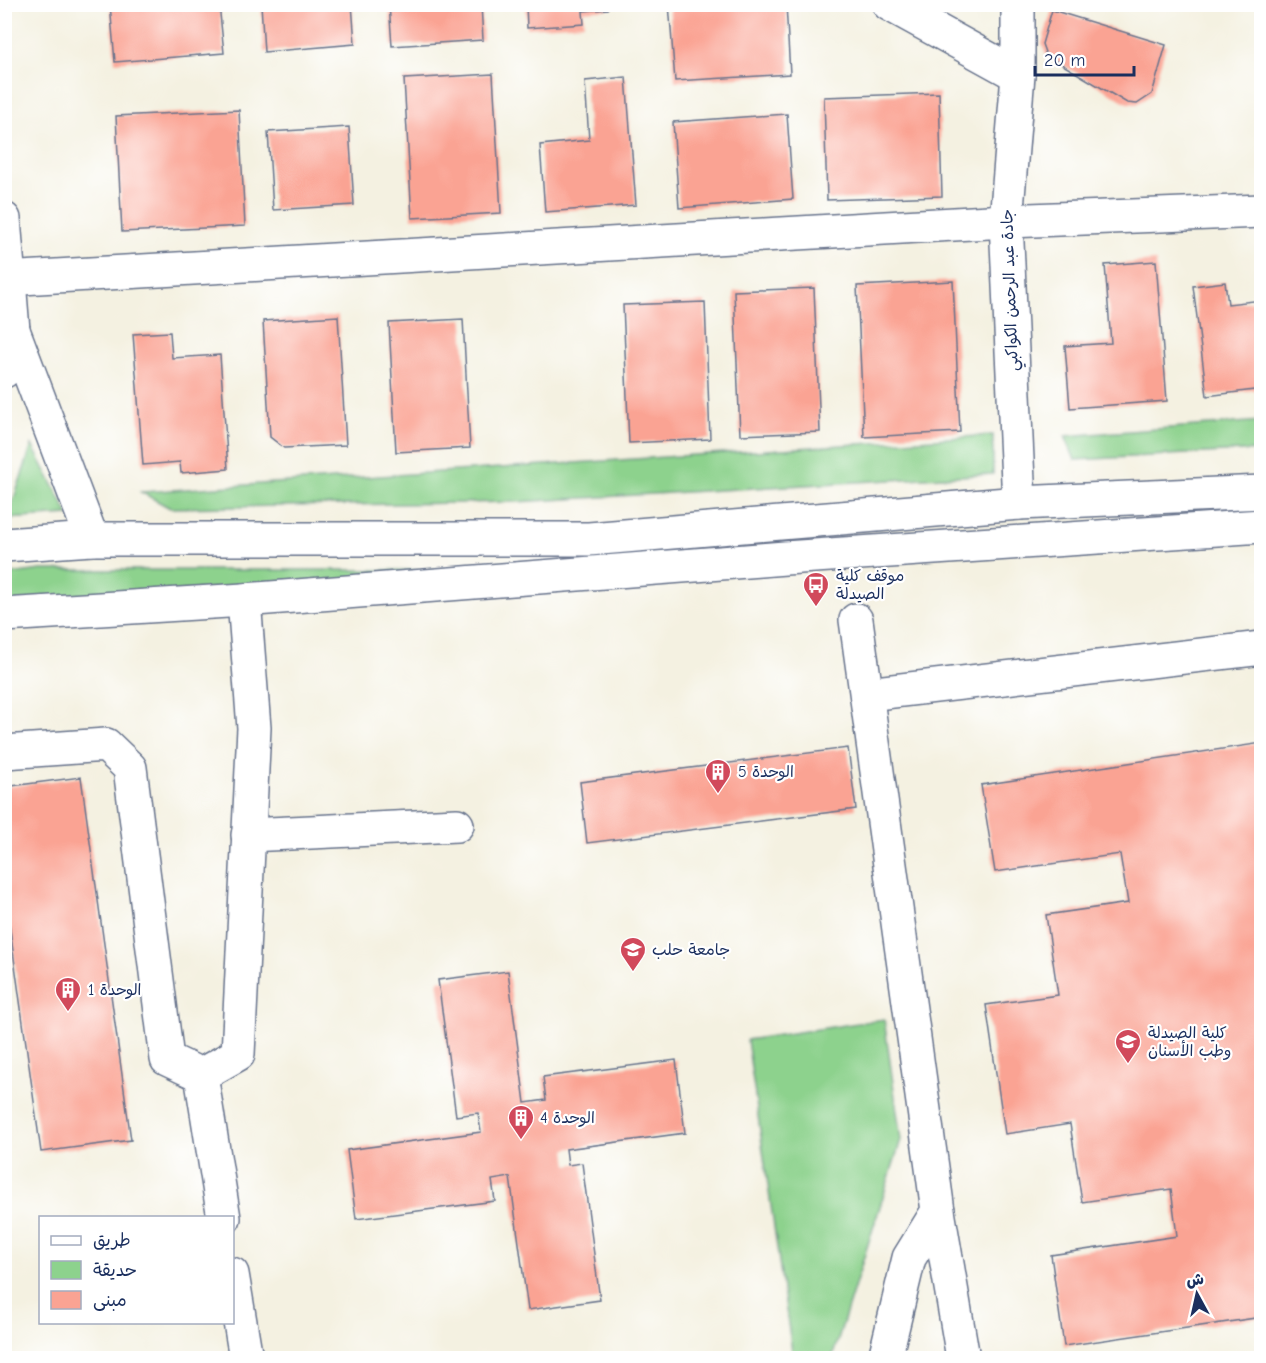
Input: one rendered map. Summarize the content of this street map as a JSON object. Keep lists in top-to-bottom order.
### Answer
{
  "streets": {
    "street": ["جادة عبد الرحمن الكواكبي"]
  },
  "places": {
    "bus stop": ["موقف كلية الصيدلة"],
    "building": ["الوحدة 5", "الوحدة 1", "الوحدة 4"],
    "school or university": ["جامعة حلب", "كلية الصيدلة وطب الأسنان"]
  },
  "legend": ["طريق", "حديقة", "مبنى"],
  "scale_bar": "20 m",
  "north": "top"
}
